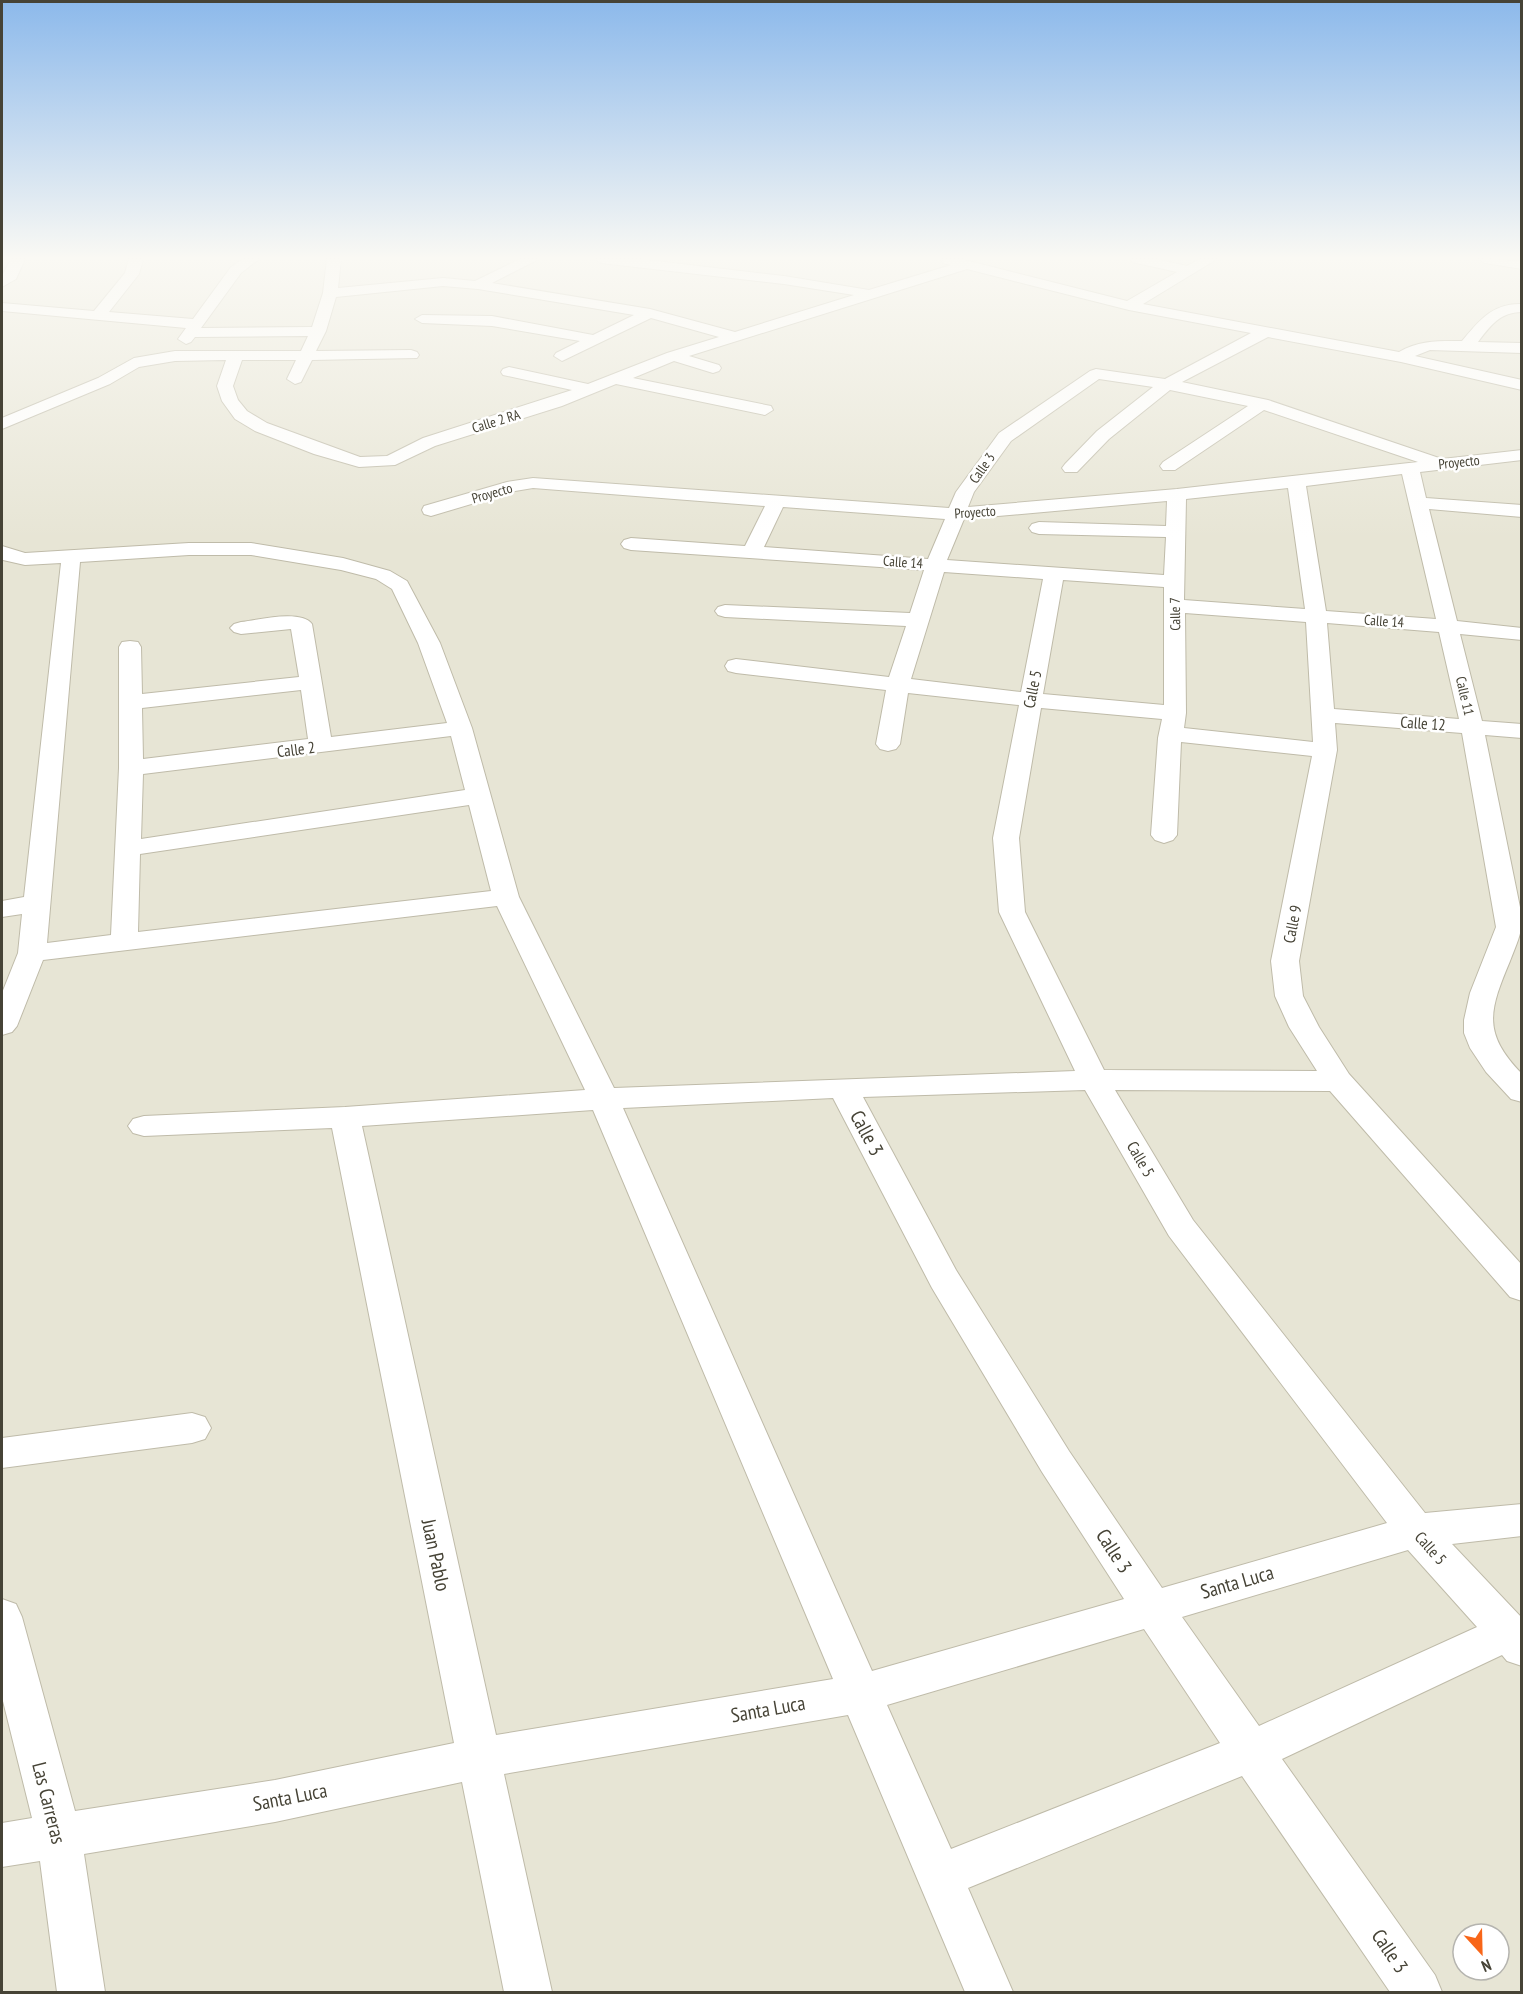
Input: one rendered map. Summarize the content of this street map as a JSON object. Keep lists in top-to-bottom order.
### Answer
{
  "streets": {
    "street": [
      "Calle 2 RA",
      "Proyecto",
      "Calle 3",
      "Calle 14",
      "Calle 7",
      "Calle 5",
      "Calle 11",
      "Calle 12",
      "Calle 2",
      "Calle 9",
      "Juan Pablo",
      "Santa Luca",
      "Las Carreras"
    ]
  },
  "crossings": [
    ["Proyecto", "Calle 3"],
    ["Proyecto", "Calle 7"],
    ["Proyecto", "Calle 11"],
    ["Proyecto", "Calle 9"],
    ["Calle 3", "Calle 14"],
    ["Calle 3", "Santa Luca"],
    ["Calle 14", "Calle 7"],
    ["Calle 14", "Calle 5"],
    ["Calle 14", "Calle 11"],
    ["Calle 14", "Calle 9"],
    ["Calle 5", "Santa Luca"],
    ["Calle 11", "Calle 12"],
    ["Calle 12", "Calle 9"],
    ["Juan Pablo", "Santa Luca"],
    ["Santa Luca", "Las Carreras"]
  ],
  "north": "bottom"
}
